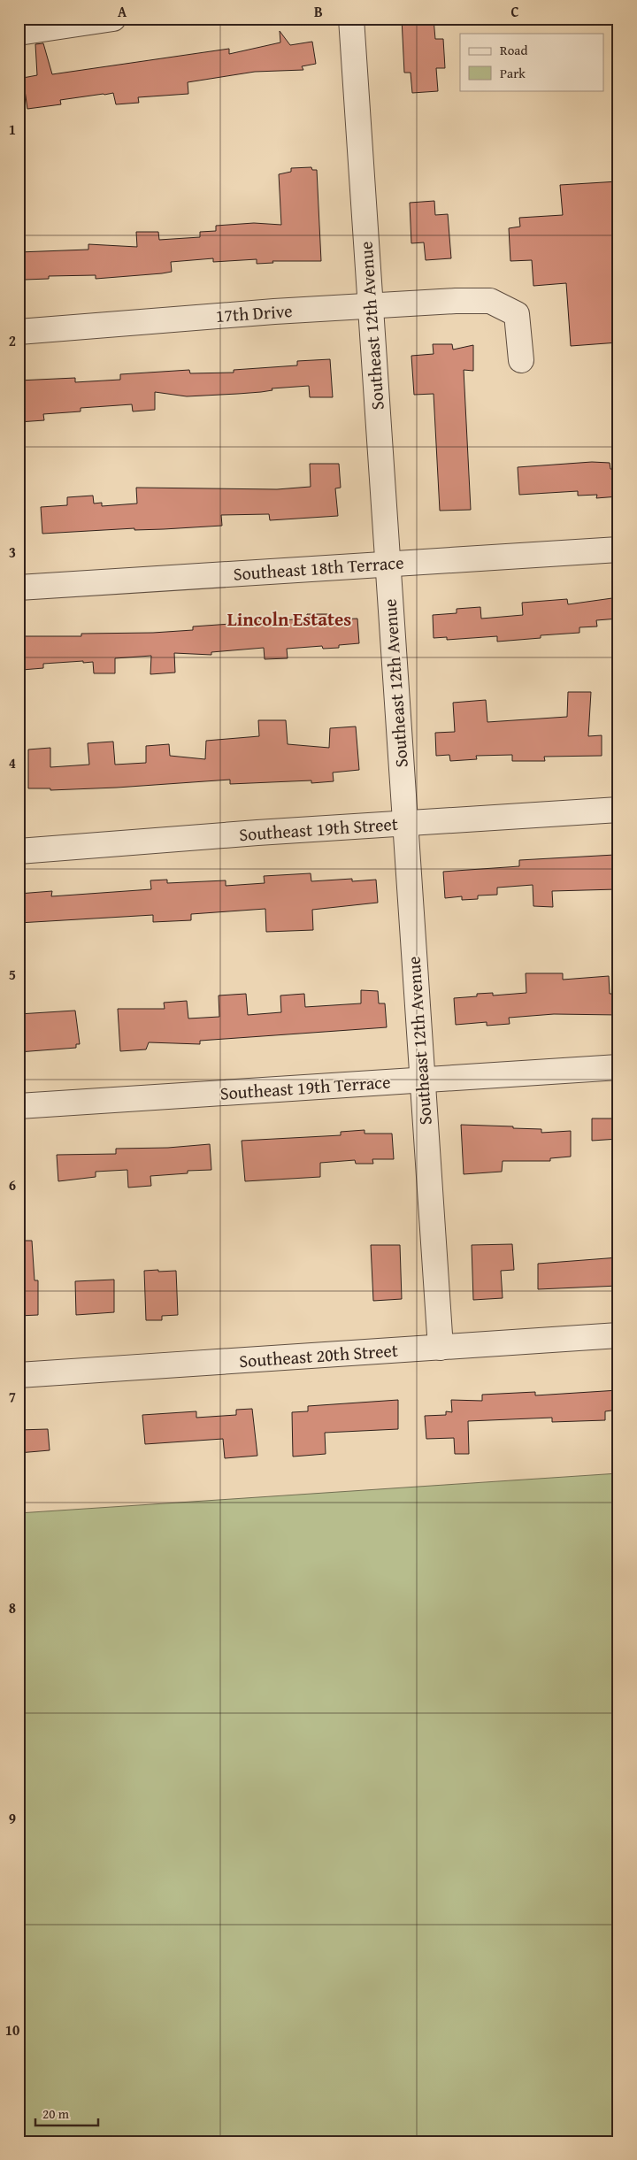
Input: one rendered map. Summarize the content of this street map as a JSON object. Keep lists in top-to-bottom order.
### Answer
{
  "streets": {
    "street": [
      "17th Drive",
      "Southeast 12th Avenue",
      "Southeast 18th Terrace",
      "Southeast 19th Street",
      "Southeast 19th Terrace",
      "Southeast 20th Street"
    ]
  },
  "crossings": [
    ["17th Drive", "Southeast 12th Avenue"],
    ["Southeast 12th Avenue", "Southeast 18th Terrace"],
    ["Southeast 12th Avenue", "Southeast 19th Street"],
    ["Southeast 12th Avenue", "Southeast 19th Terrace"],
    ["Southeast 12th Avenue", "Southeast 20th Street"]
  ],
  "districts": ["Lincoln Estates"],
  "legend": ["Road", "Park"],
  "scale_bar": "20 m",
  "grid": {
    "columns": ["A", "B", "C"],
    "rows": [
      "1",
      "2",
      "3",
      "4",
      "5",
      "6",
      "7",
      "8",
      "9",
      "10"
    ]
  }
}
